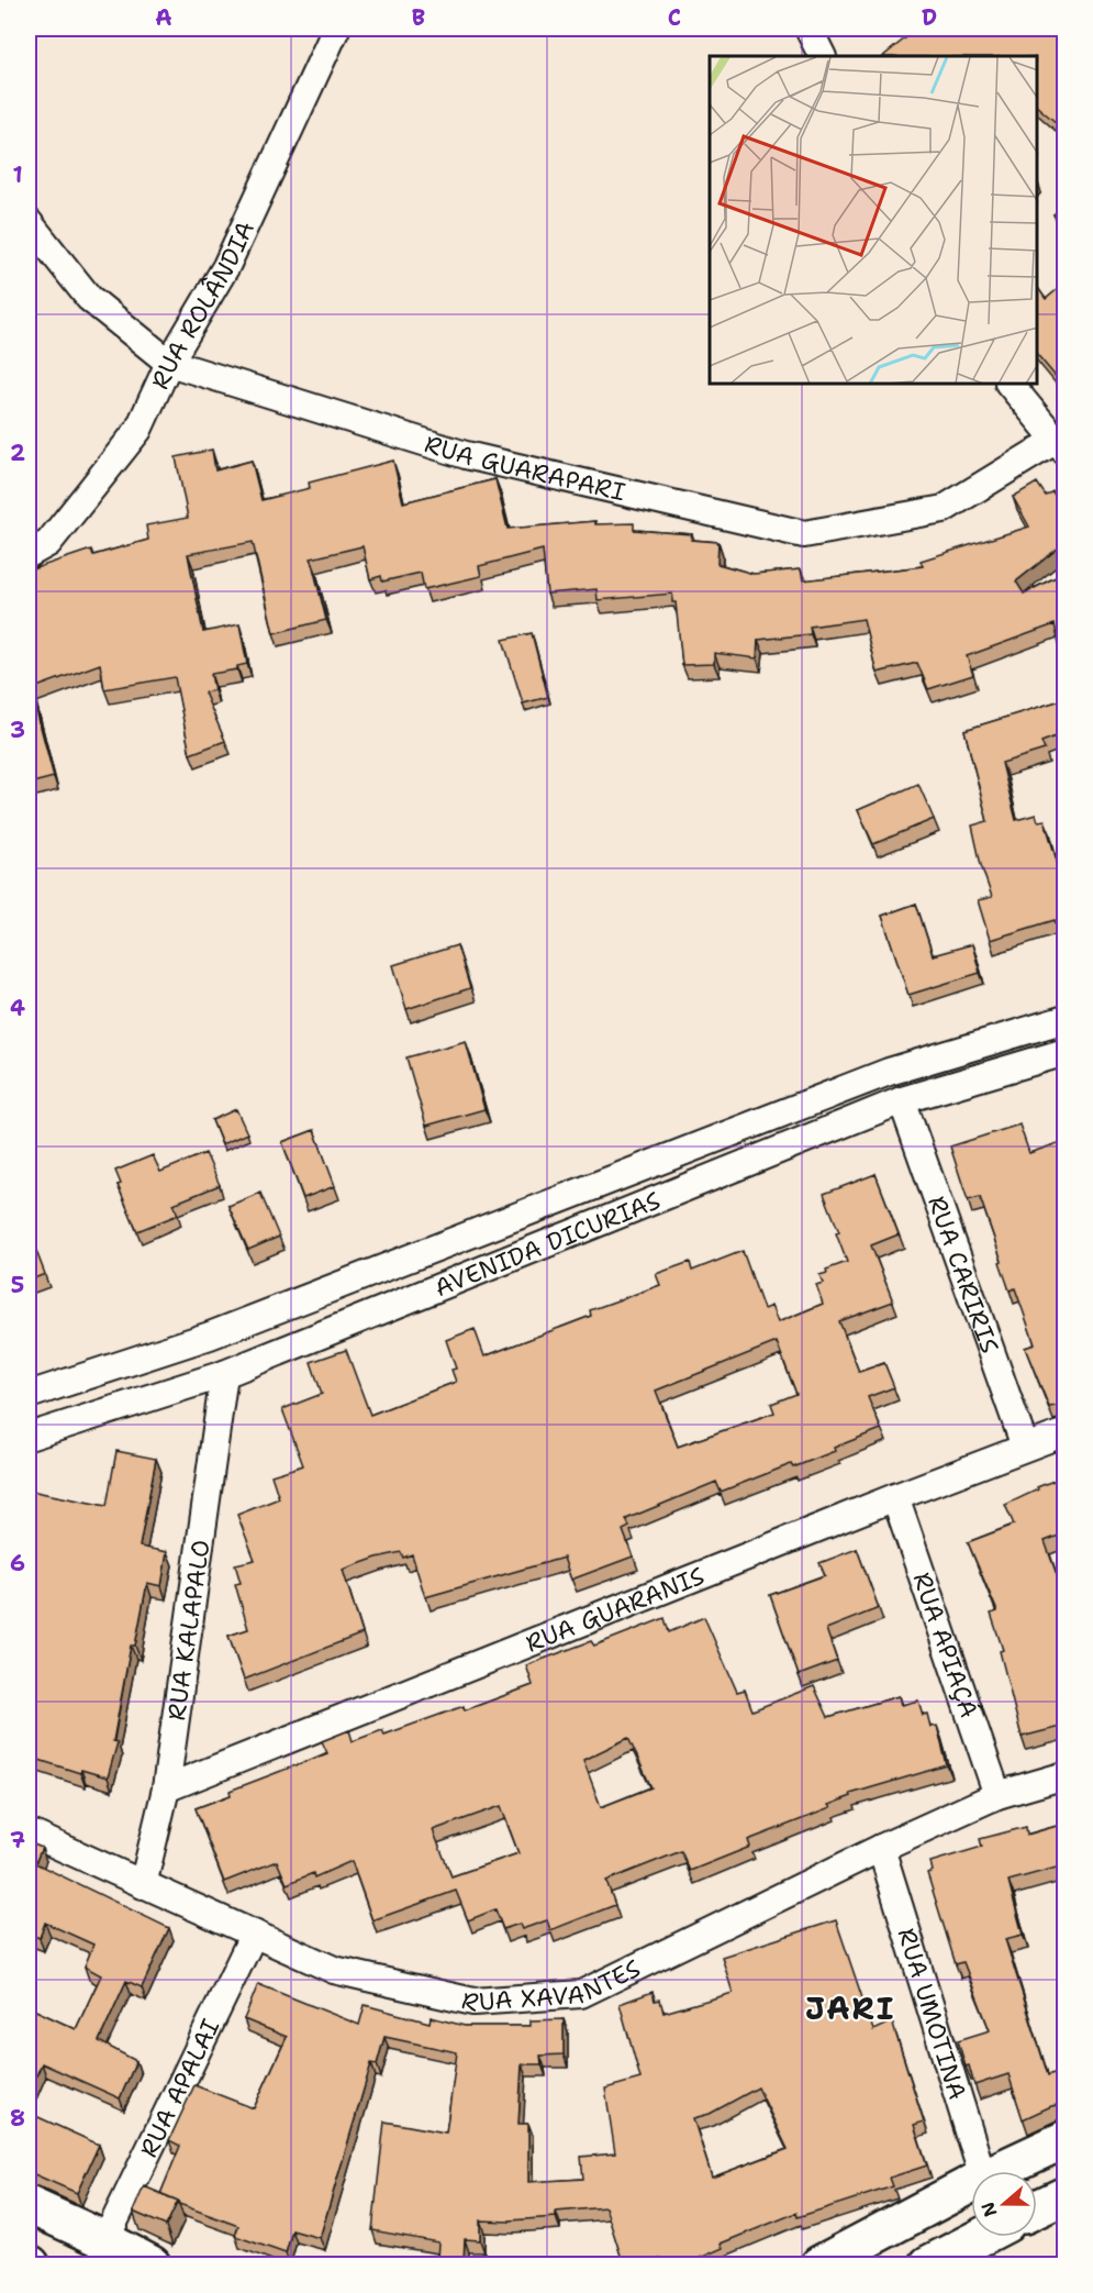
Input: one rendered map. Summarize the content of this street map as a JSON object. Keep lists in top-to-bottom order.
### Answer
{
  "streets": {
    "street": [
      "RUA ROLÂNDIA",
      "RUA GUARAPARI",
      "AVENIDA DICURIAS",
      "RUA CARIRIS",
      "RUA GUARANIS",
      "RUA KALAPALO",
      "RUA APIAÇÁ",
      "RUA XAVANTES",
      "RUA UMOTINA",
      "RUA APALAI"
    ]
  },
  "crossings": [
    ["RUA ROLÂNDIA", "RUA GUARAPARI"],
    ["AVENIDA DICURIAS", "RUA CARIRIS"],
    ["AVENIDA DICURIAS", "RUA KALAPALO"],
    ["RUA CARIRIS", "RUA GUARANIS"],
    ["RUA GUARANIS", "RUA KALAPALO"],
    ["RUA GUARANIS", "RUA APIAÇÁ"],
    ["RUA KALAPALO", "RUA XAVANTES"],
    ["RUA APIAÇÁ", "RUA XAVANTES"],
    ["RUA XAVANTES", "RUA UMOTINA"],
    ["RUA XAVANTES", "RUA APALAI"]
  ],
  "districts": ["JARI"],
  "north": "left",
  "grid": {
    "columns": [
      "A",
      "B",
      "C",
      "D"
    ],
    "rows": [
      "1",
      "2",
      "3",
      "4",
      "5",
      "6",
      "7",
      "8"
    ]
  }
}
